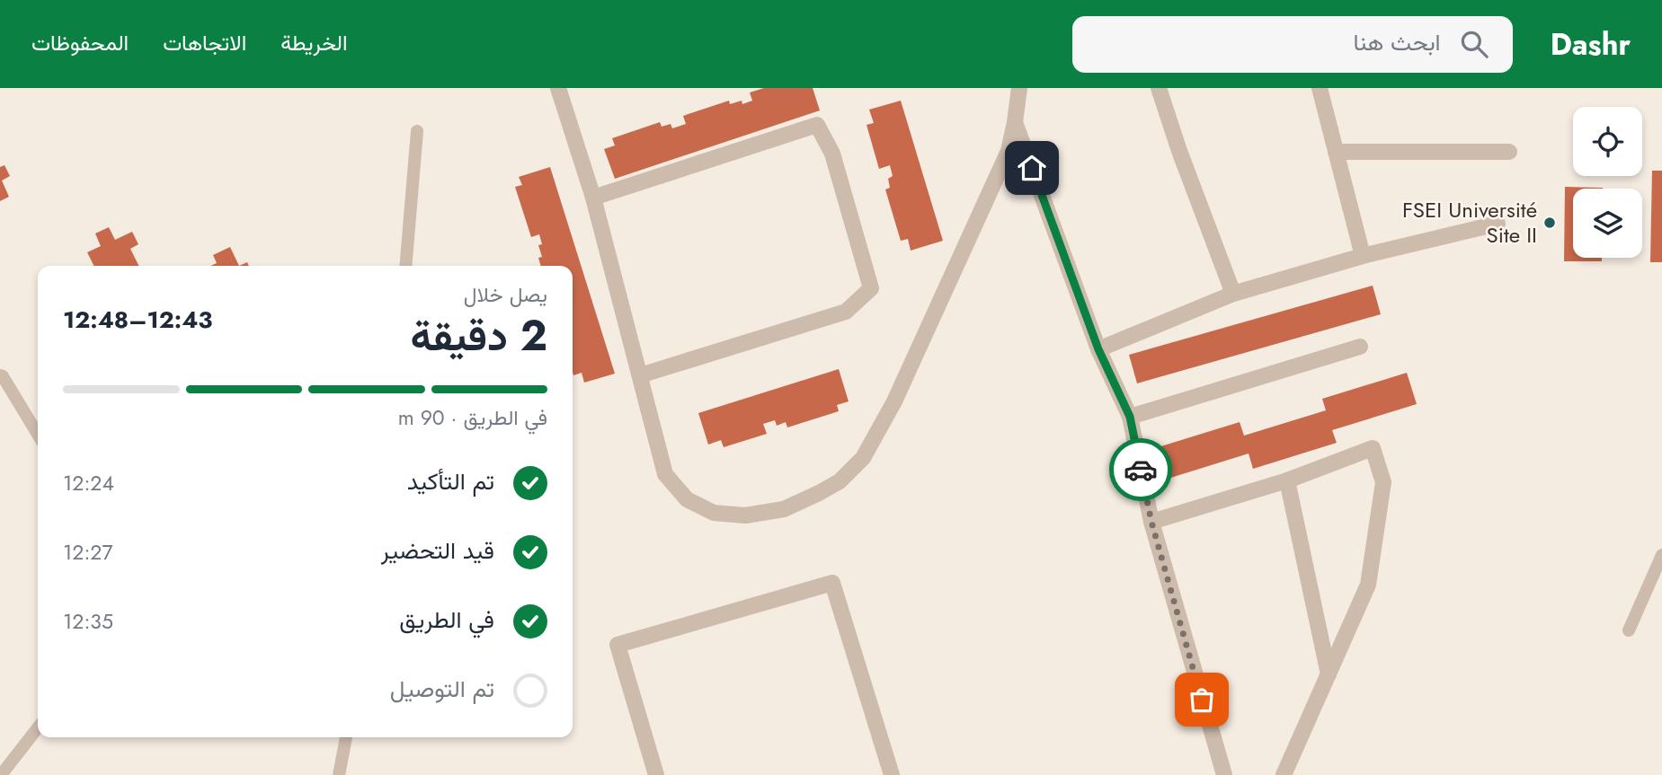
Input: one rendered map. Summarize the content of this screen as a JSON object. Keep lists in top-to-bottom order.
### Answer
{
  "places": ["FSEI Université Site II"],
  "page": {
    "header": "Dashr",
    "search": "ابحث هنا",
    "nav": ["الخريطة", "الاتجاهات", "المحفوظات"],
    "heading": ["2 دقيقة", "يصل خلال", "12:43–12:48"],
    "bar": "في الطريق · 90 m",
    "list": [
      ["تم التأكيد", "12:24"],
      ["قيد التحضير", "12:27"],
      ["في الطريق", "12:35"],
      "تم التوصيل"
    ]
  }
}
